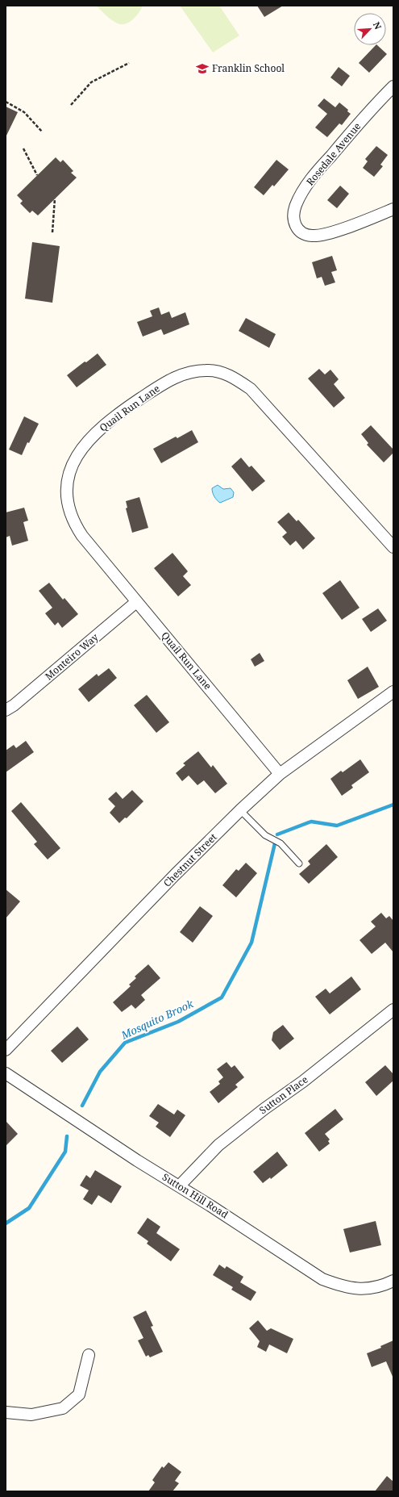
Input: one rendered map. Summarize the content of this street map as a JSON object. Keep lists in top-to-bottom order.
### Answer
{
  "streets": {
    "street": [
      "Rosedale Avenue",
      "Quail Run Lane",
      "Monteiro Way",
      "Chestnut Street",
      "Sutton Place",
      "Sutton Hill Road"
    ]
  },
  "crossings": [
    ["Quail Run Lane", "Monteiro Way"],
    ["Quail Run Lane", "Chestnut Street"],
    ["Sutton Place", "Sutton Hill Road"]
  ],
  "water": ["Mosquito Brook"],
  "places": {
    "school or university": ["Franklin School"]
  },
  "north": "top right"
}
